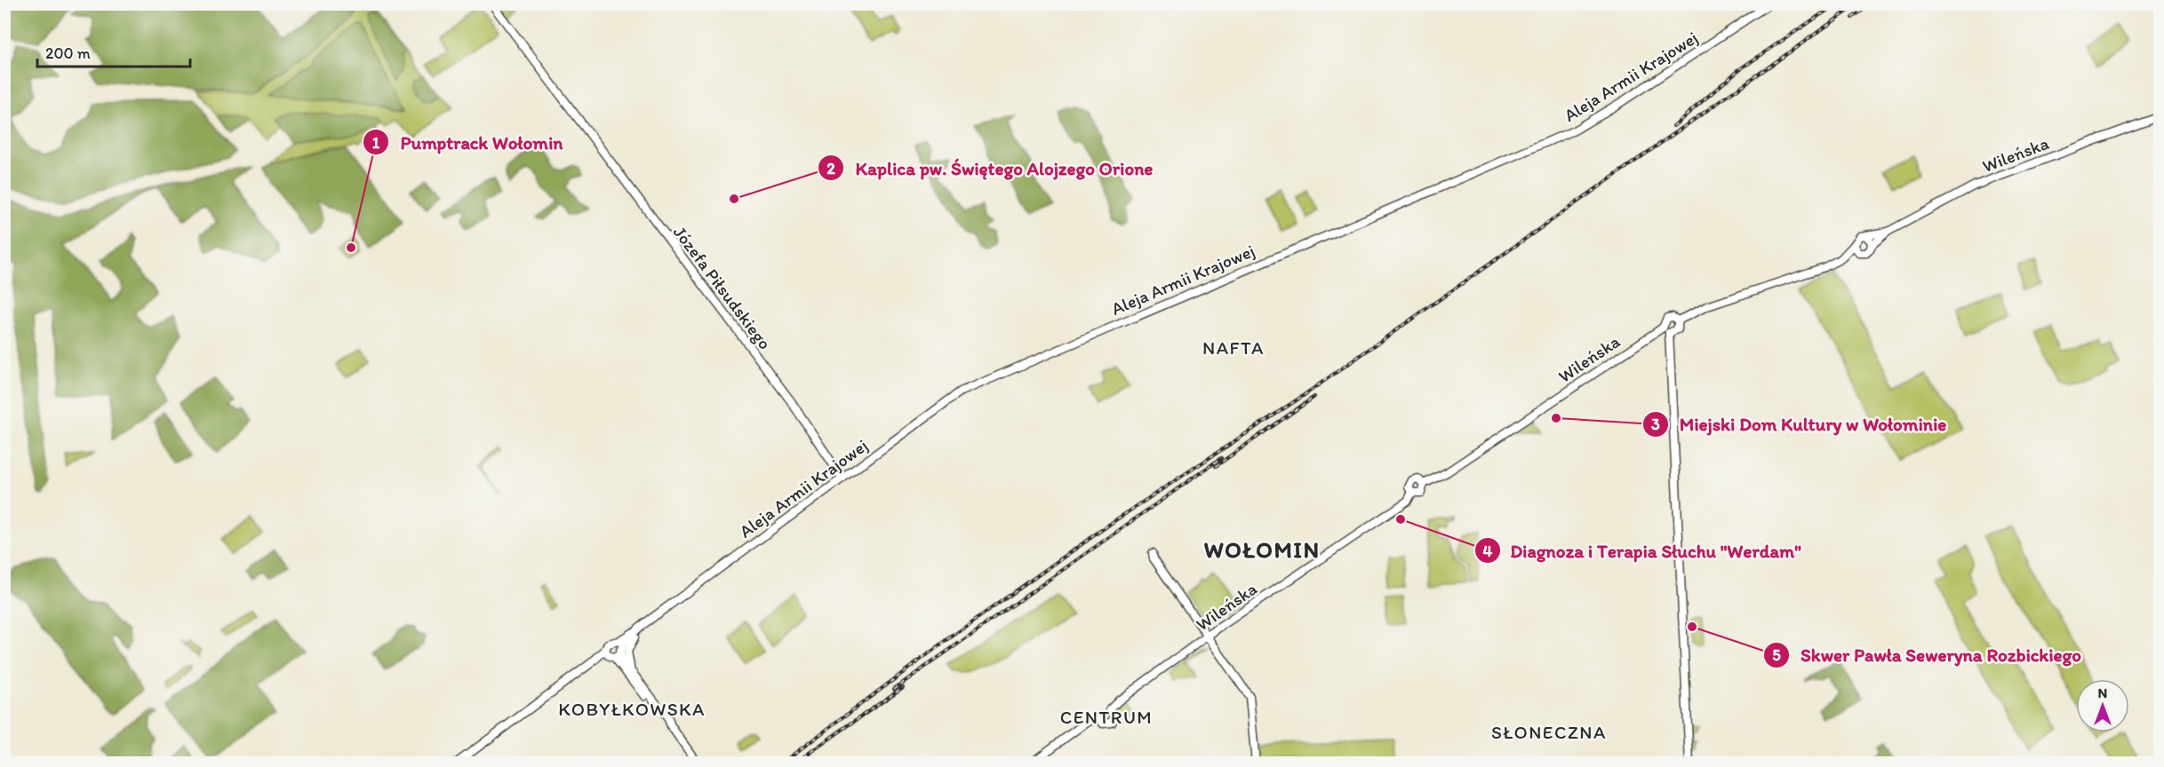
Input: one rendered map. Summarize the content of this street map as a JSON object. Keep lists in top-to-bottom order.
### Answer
{
  "streets": {
    "street": ["Aleja Armii Krajowej", "Wileńska", "Józefa Piłsudskiego"]
  },
  "crossings": [
    ["Aleja Armii Krajowej", "Józefa Piłsudskiego"]
  ],
  "districts": [
    "NAFTA",
    "WOŁOMIN",
    "KOBYŁKOWSKA",
    "CENTRUM",
    "SŁONECZNA"
  ],
  "places": [
    "Kaplica pw. Świętego Alojzego Orione",
    "Pumptrack Wołomin",
    "Miejski Dom Kultury w Wołominie",
    "Diagnoza i Terapia Słuchu \"Werdam\"",
    "Skwer Pawła Seweryna Rozbickiego"
  ],
  "scale_bar": "200 m",
  "north": "top"
}
